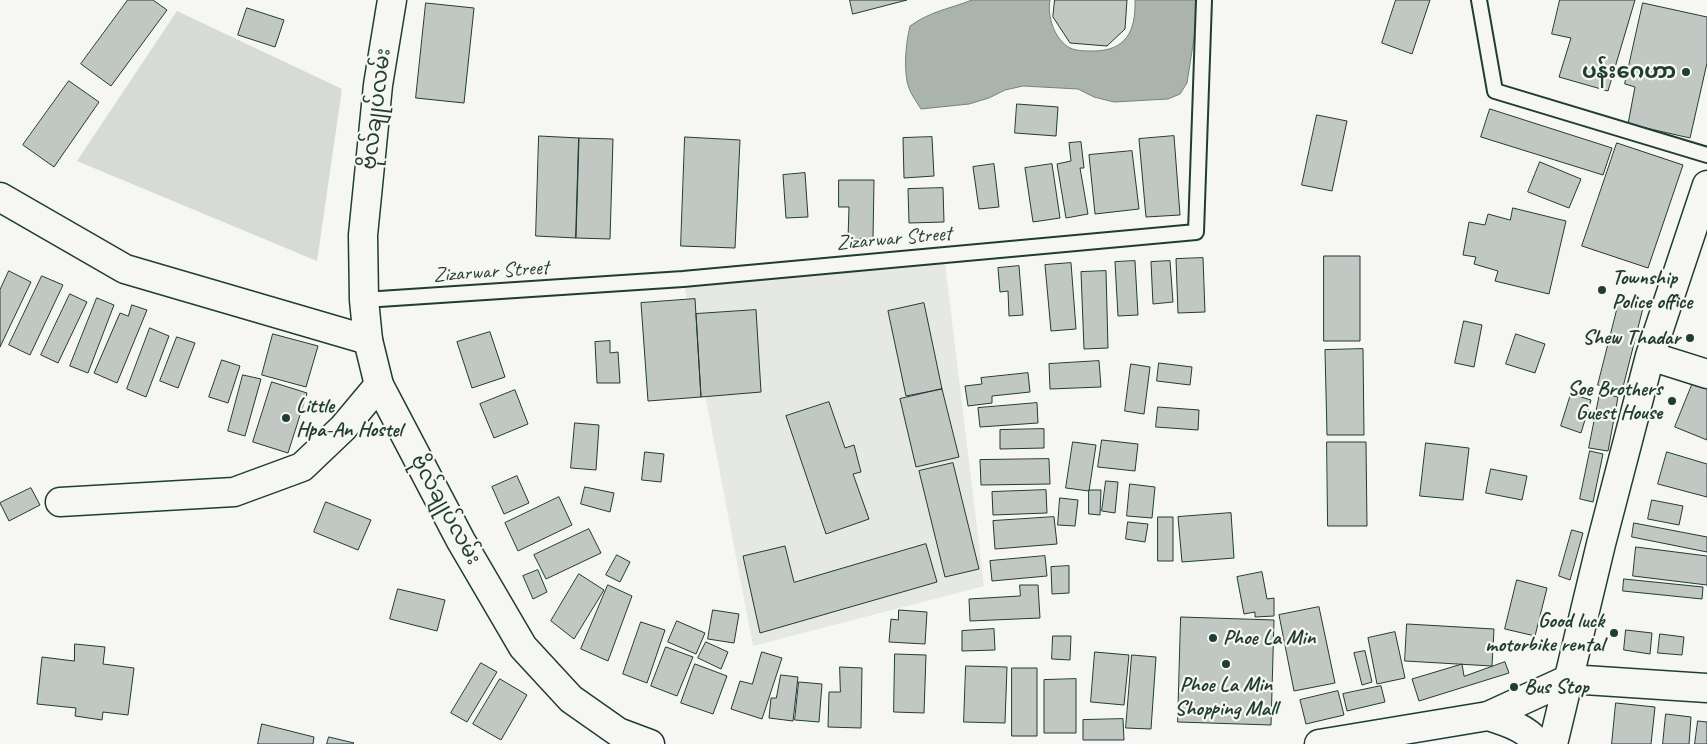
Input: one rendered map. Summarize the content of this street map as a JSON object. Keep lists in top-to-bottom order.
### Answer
{
  "streets": {
    "street": ["ဗိုလ်ချုပ်လမ်း"],
    "lane": ["Zizarwar Street"]
  },
  "crossings": [
    ["ဗိုလ်ချုပ်လမ်း", "Zizarwar Street"]
  ],
  "places": [
    "ပန်းဂေဟာ",
    "Township Police office",
    "Shew Thadar",
    "Soe Brothers Guest House",
    "Little Hpa-An Hostel",
    "Good luck motorbike rental",
    "Phoe La Min",
    "Phoe La Min Shopping Mall",
    "Bus Stop"
  ]
}
